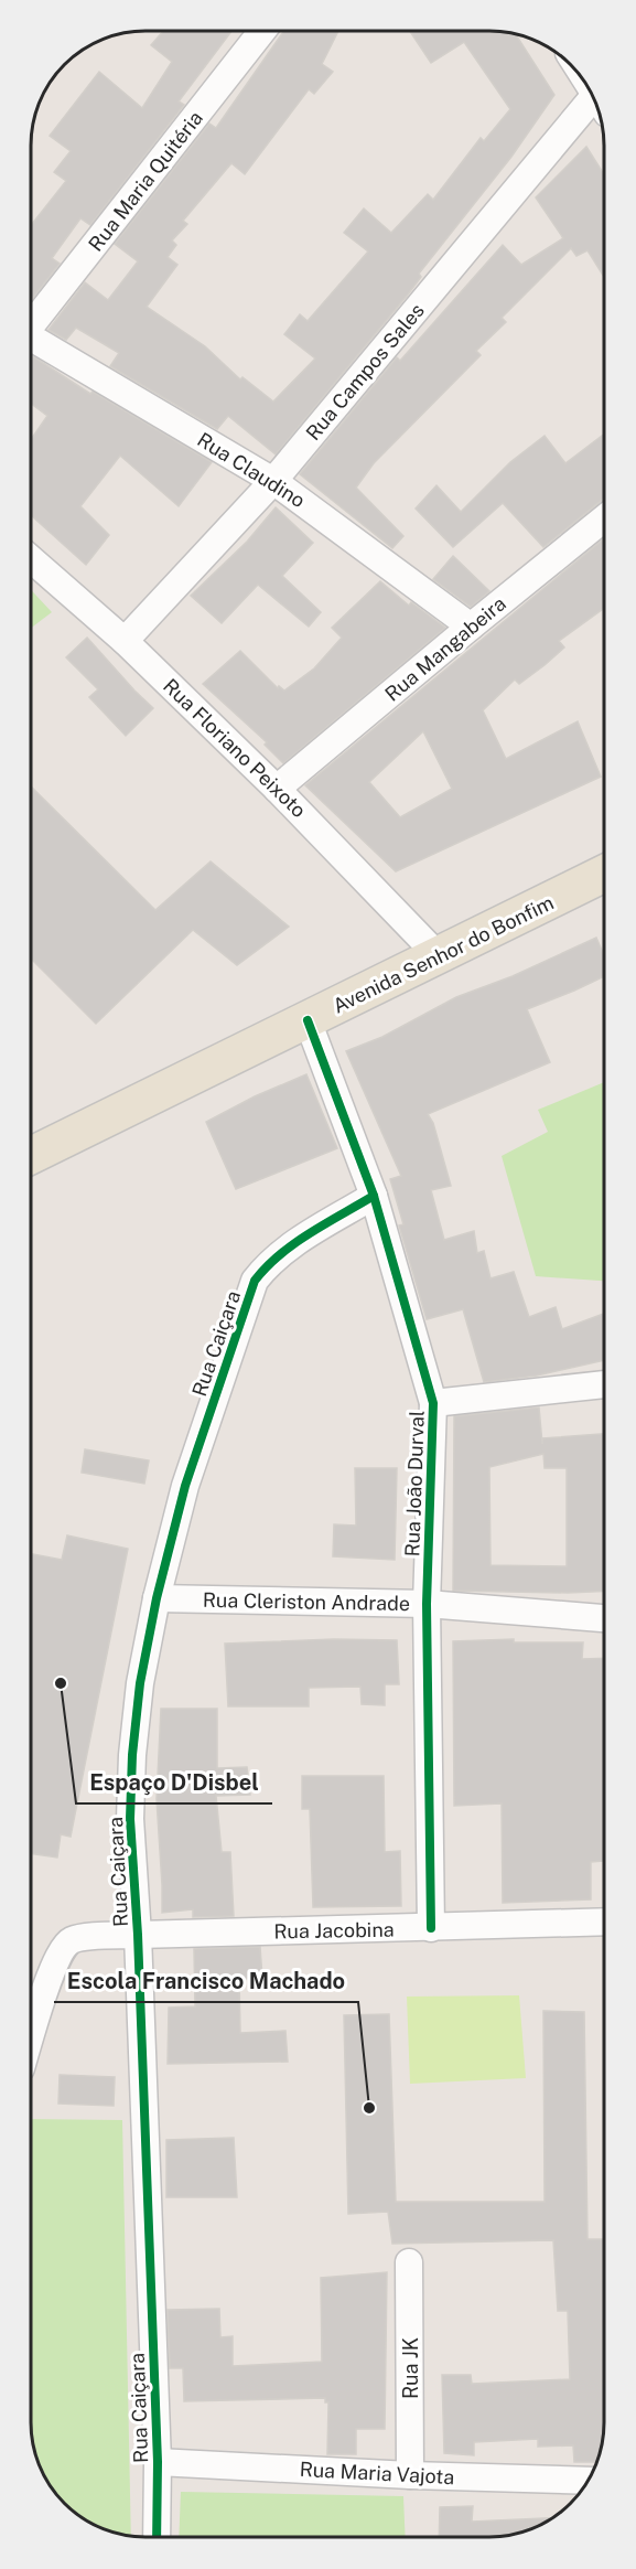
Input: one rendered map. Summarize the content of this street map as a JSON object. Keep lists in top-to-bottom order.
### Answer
{
  "streets": {
    "main road": ["Avenida Senhor do Bonfim"],
    "street": [
      "Rua Maria Quitéria",
      "Rua Campos Sales",
      "Rua Claudino",
      "Rua Mangabeira",
      "Rua Floriano Peixoto",
      "Rua Caiçara",
      "Rua João Durval",
      "Rua Cleriston Andrade",
      "Rua Jacobina",
      "Rua JK",
      "Rua Maria Vajota"
    ]
  },
  "crossings": [
    ["Rua Campos Sales", "Rua Claudino"],
    ["Rua Campos Sales", "Rua Floriano Peixoto"],
    ["Rua Claudino", "Rua Mangabeira"],
    ["Rua Mangabeira", "Rua Floriano Peixoto"],
    ["Rua Floriano Peixoto", "Avenida Senhor do Bonfim"],
    ["Avenida Senhor do Bonfim", "Rua João Durval"],
    ["Rua Caiçara", "Rua João Durval"],
    ["Rua Caiçara", "Rua Cleriston Andrade"],
    ["Rua Caiçara", "Rua Jacobina"],
    ["Rua Caiçara", "Rua Maria Vajota"],
    ["Rua João Durval", "Rua Cleriston Andrade"],
    ["Rua João Durval", "Rua Jacobina"],
    ["Rua JK", "Rua Maria Vajota"]
  ],
  "places": ["Espaço D'Disbel", "Escola Francisco Machado"]
}
